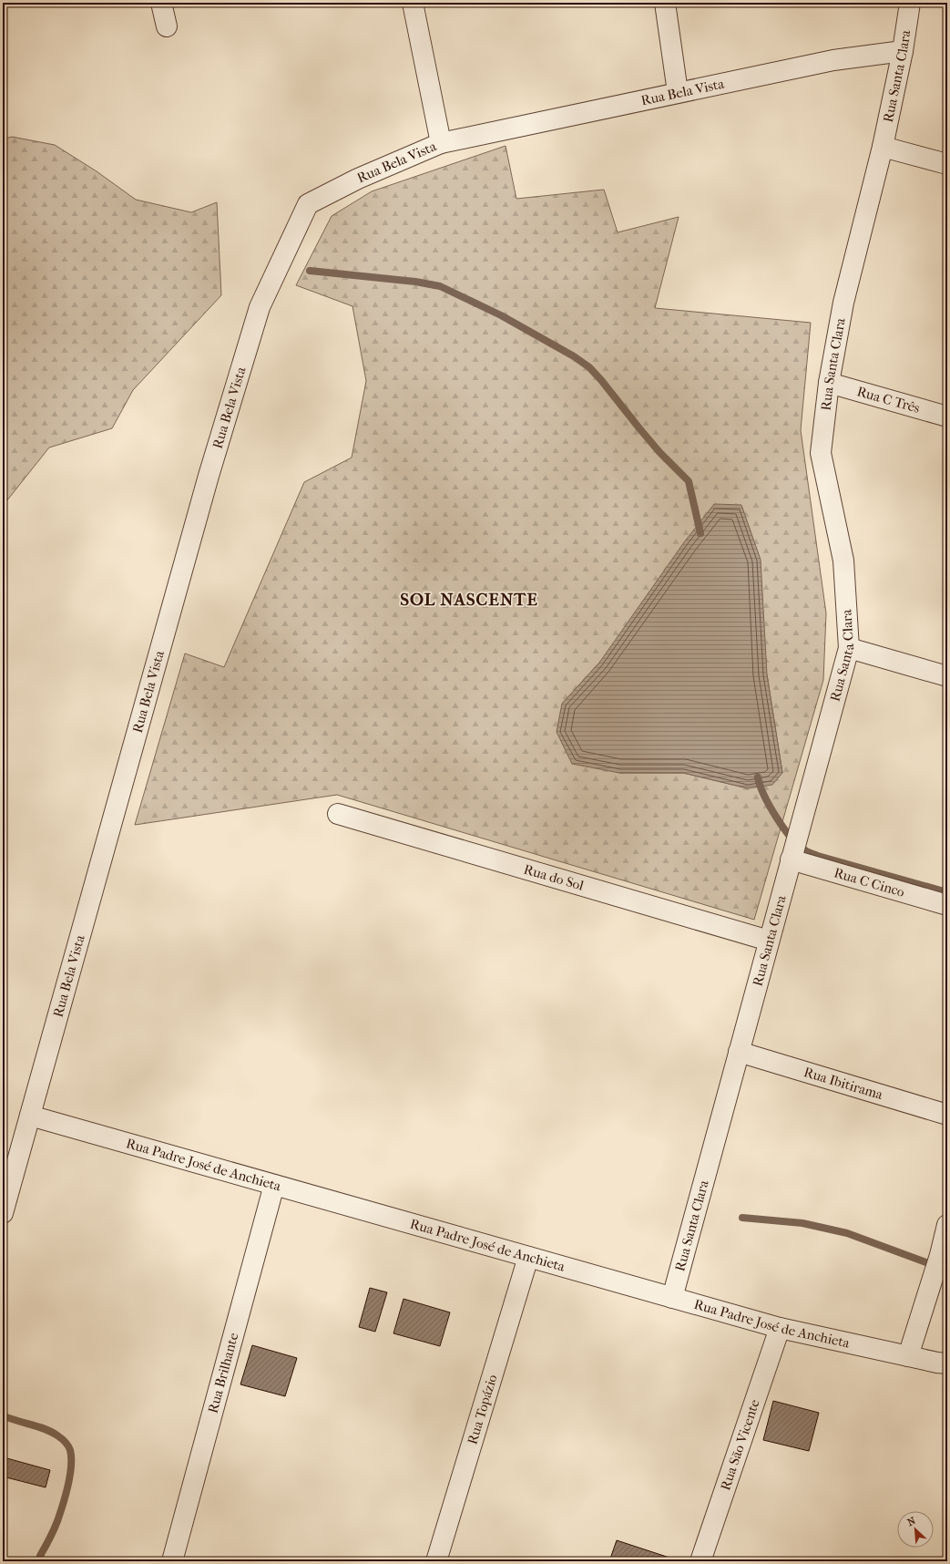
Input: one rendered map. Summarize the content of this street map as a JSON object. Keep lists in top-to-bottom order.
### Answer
{
  "streets": {
    "street": [
      "Rua Santa Clara",
      "Rua Bela Vista",
      "Rua C Três",
      "Rua do Sol",
      "Rua C Cinco",
      "Rua Ibitirama",
      "Rua Padre José de Anchieta",
      "Rua Brilhante",
      "Rua Topázio",
      "Rua São Vicente"
    ]
  },
  "crossings": [
    ["Rua Santa Clara", "Rua Bela Vista"],
    ["Rua Santa Clara", "Rua C Três"],
    ["Rua Santa Clara", "Rua do Sol"],
    ["Rua Santa Clara", "Rua C Cinco"],
    ["Rua Santa Clara", "Rua Ibitirama"],
    ["Rua Santa Clara", "Rua Padre José de Anchieta"],
    ["Rua Bela Vista", "Rua Padre José de Anchieta"],
    ["Rua Padre José de Anchieta", "Rua Brilhante"],
    ["Rua Padre José de Anchieta", "Rua Topázio"],
    ["Rua Padre José de Anchieta", "Rua São Vicente"]
  ],
  "districts": ["SOL NASCENTE"],
  "north": "top left"
}
